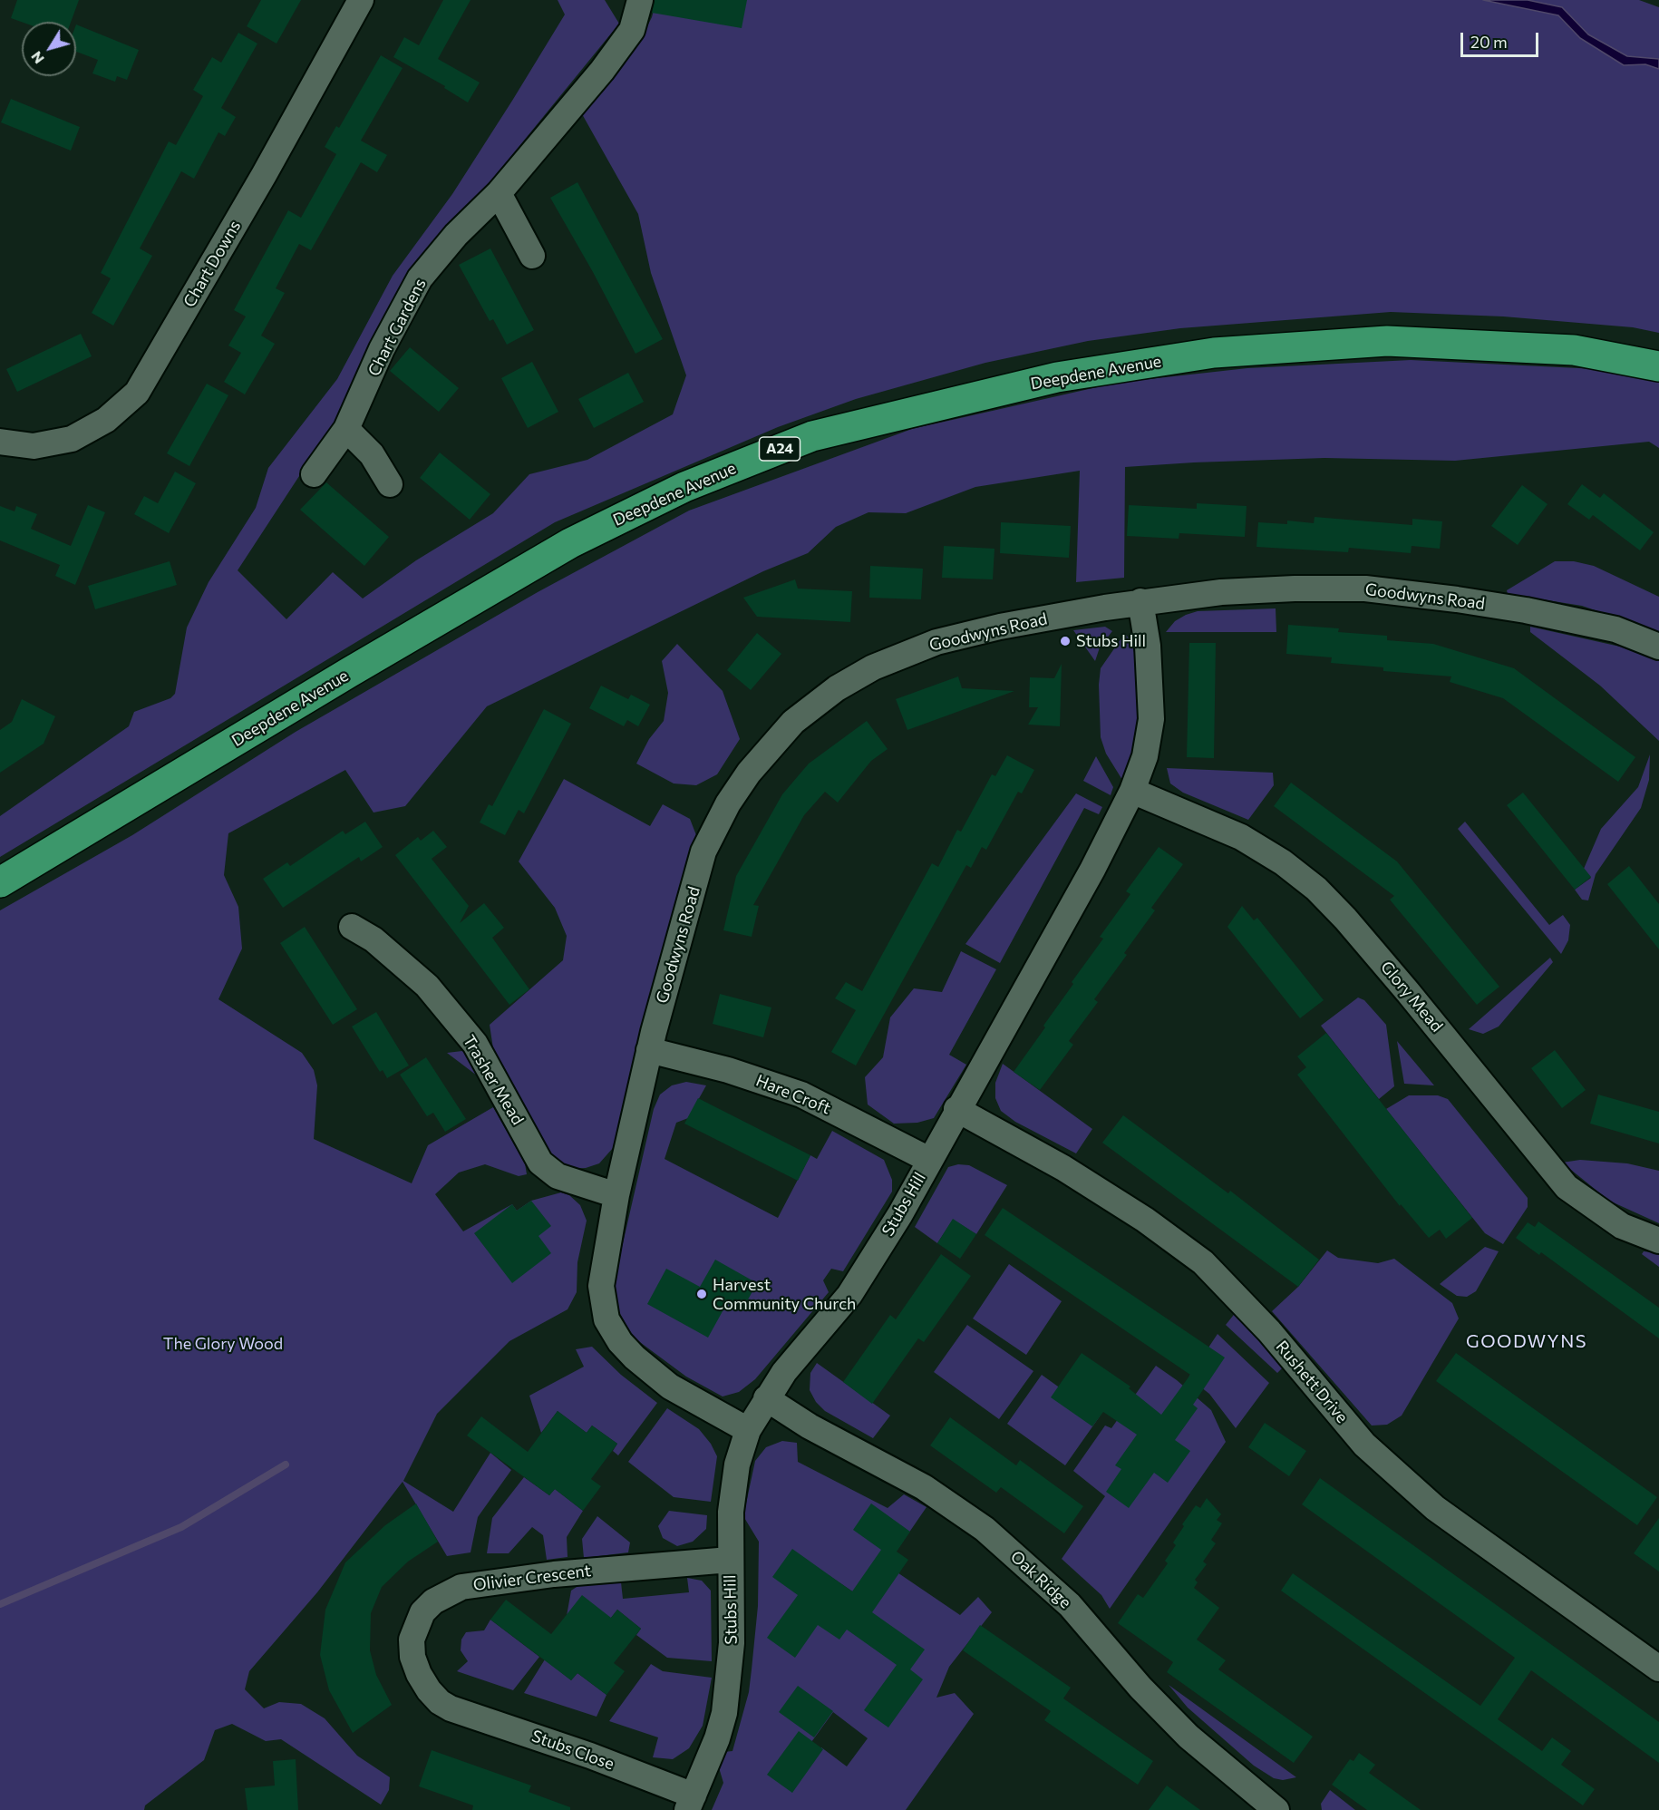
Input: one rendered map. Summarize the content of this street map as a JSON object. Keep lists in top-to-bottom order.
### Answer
{
  "streets": {
    "highway": ["Deepdene Avenue", "A24"],
    "street": [
      "Chart Downs",
      "Chart Gardens",
      "Goodwyns Road",
      "Glory Mead",
      "Trasher Mead",
      "Hare Croft",
      "Stubs Hill",
      "Rushett Drive",
      "Olivier Crescent",
      "Oak Ridge",
      "Stubs Close"
    ]
  },
  "crossings": [
    ["Goodwyns Road", "Trasher Mead"],
    ["Goodwyns Road", "Hare Croft"],
    ["Goodwyns Road", "Stubs Hill"],
    ["Glory Mead", "Stubs Hill"],
    ["Hare Croft", "Stubs Hill"],
    ["Stubs Hill", "Rushett Drive"],
    ["Stubs Hill", "Olivier Crescent"],
    ["Stubs Hill", "Oak Ridge"],
    ["Stubs Hill", "Stubs Close"],
    ["Olivier Crescent", "Stubs Close"]
  ],
  "districts": ["GOODWYNS"],
  "parks": ["The Glory Wood"],
  "places": ["Stubs Hill", "Harvest Community Church"],
  "scale_bar": "20 m",
  "north": "bottom left"
}
